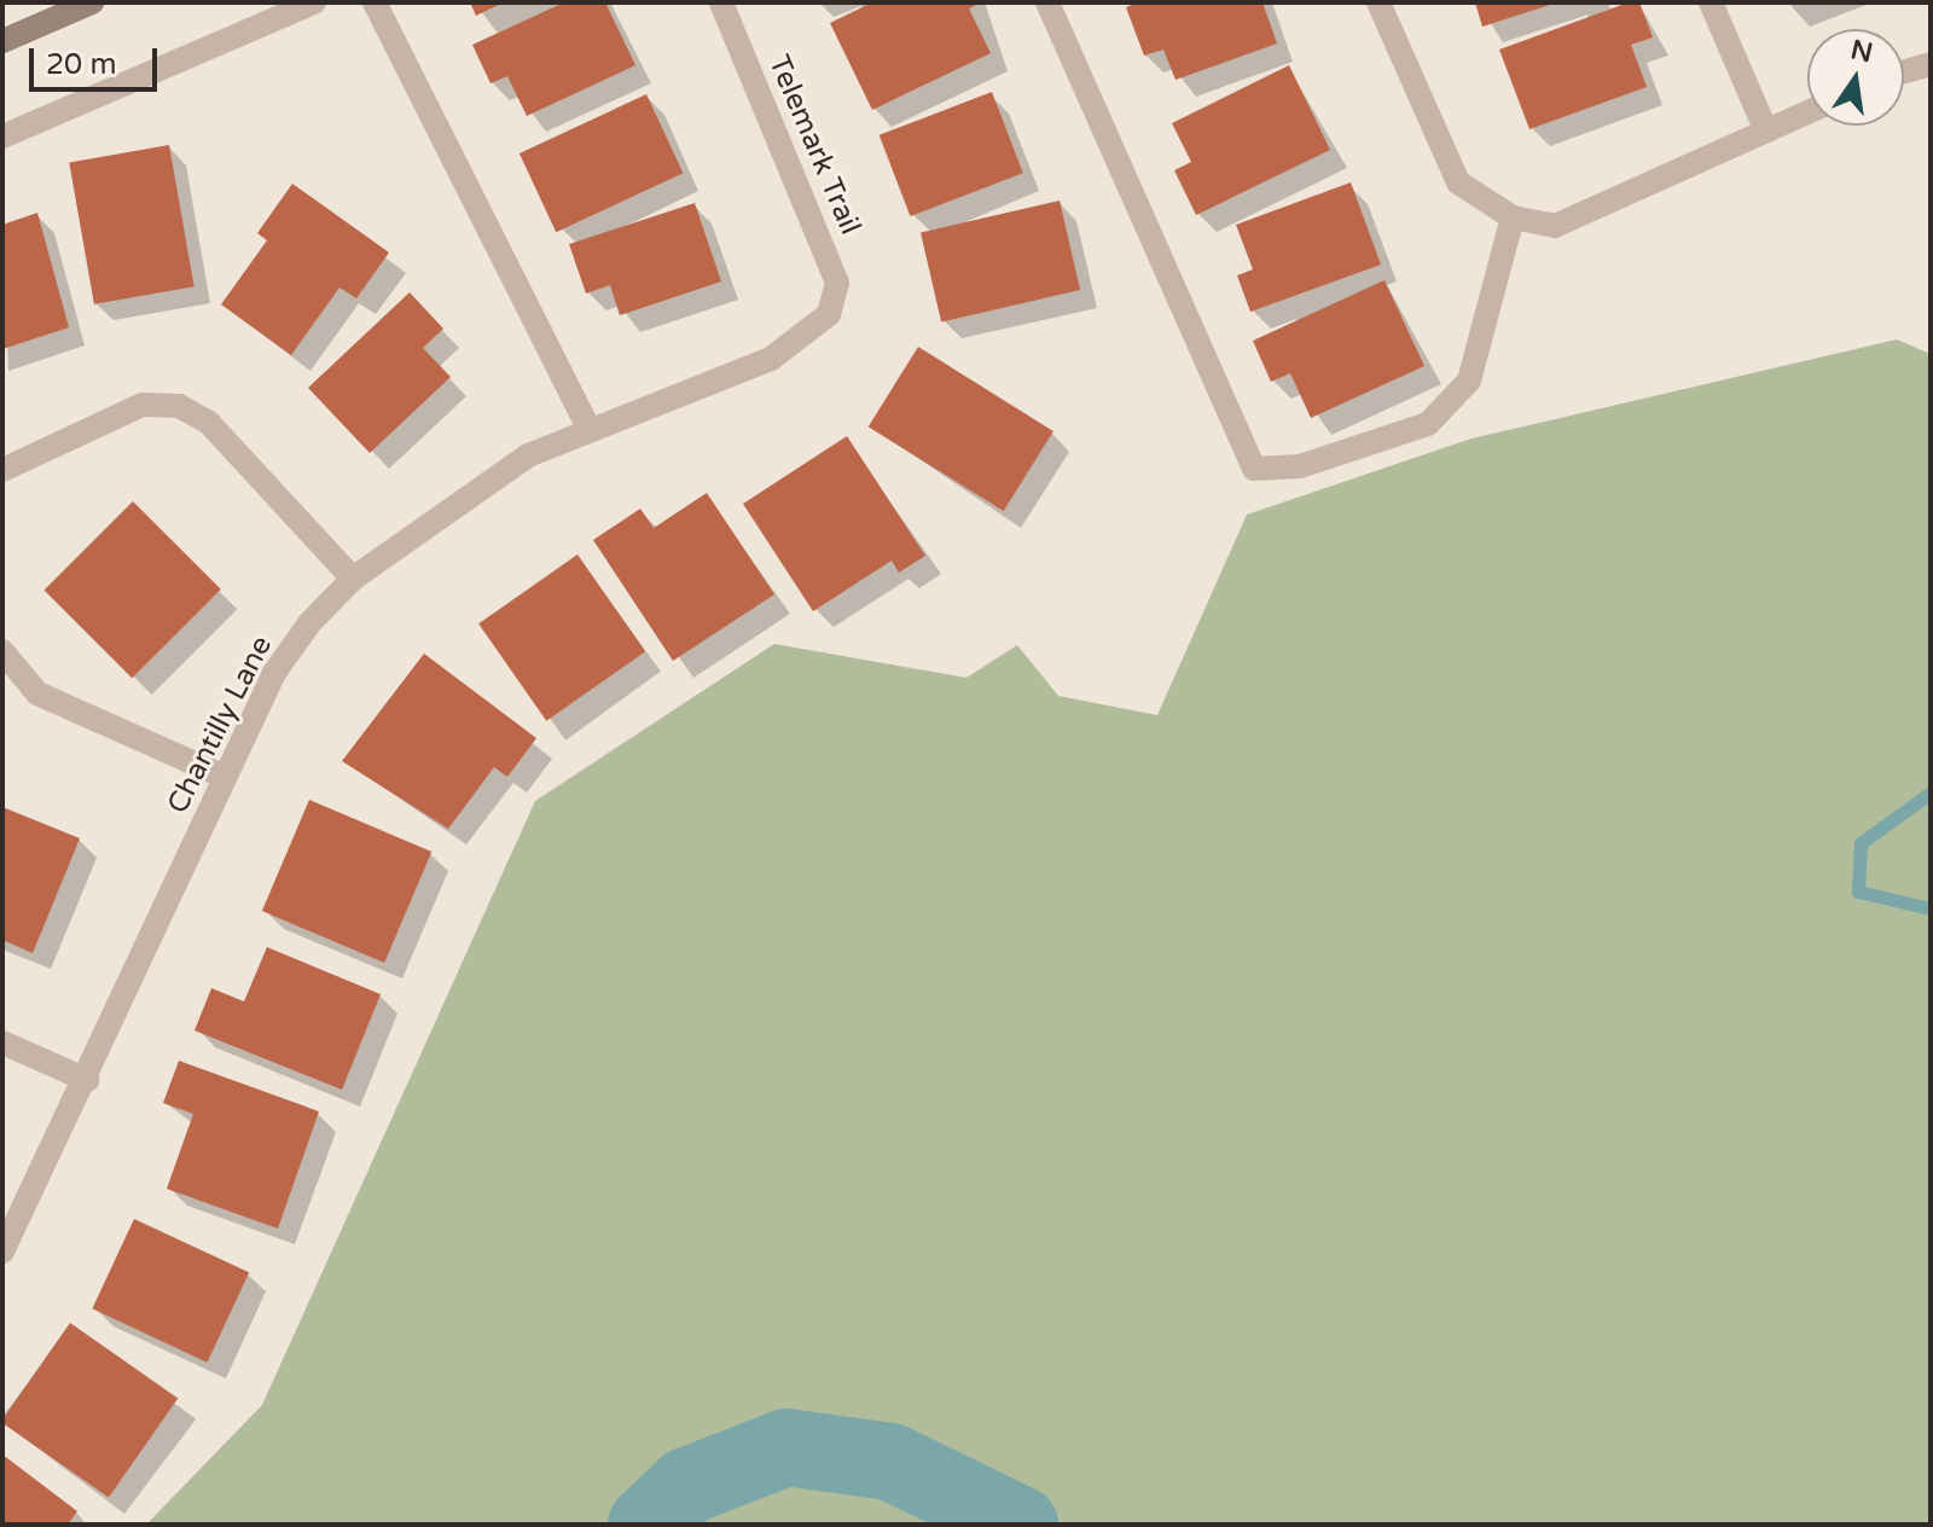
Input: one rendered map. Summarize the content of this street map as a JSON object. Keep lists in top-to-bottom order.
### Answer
{
  "streets": {
    "street": ["Telemark Trail", "Chantilly Lane"]
  },
  "crossings": [
    ["Telemark Trail", "Chantilly Lane"]
  ],
  "scale_bar": "20 m",
  "north": "top"
}
